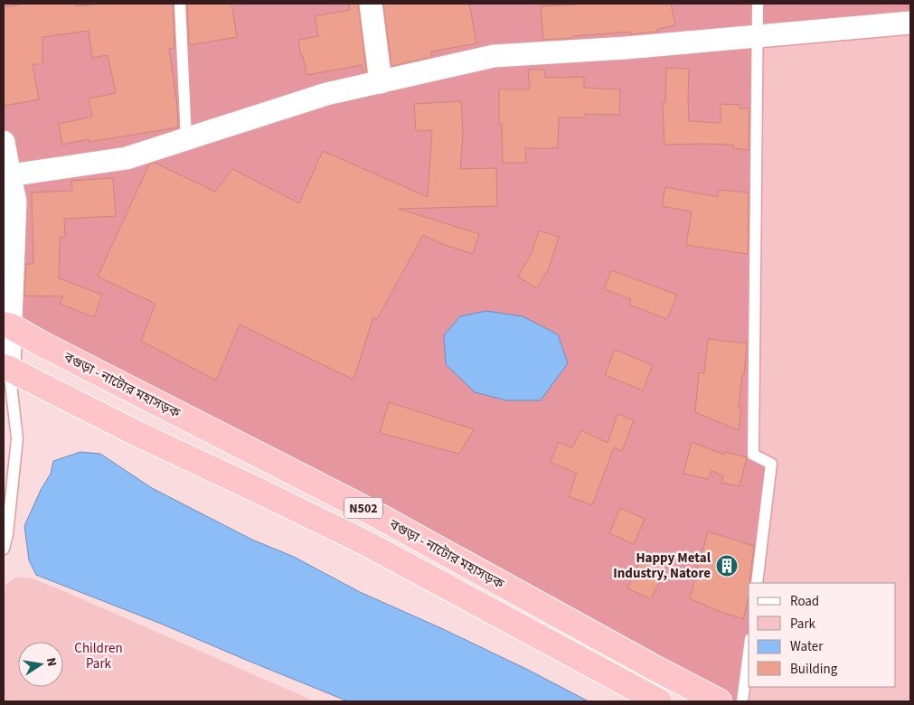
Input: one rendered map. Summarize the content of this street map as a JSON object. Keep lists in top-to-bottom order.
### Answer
{
  "streets": {
    "highway": ["বগুড়া - নাটোর মহাসড়ক", "N502"]
  },
  "parks": ["Children Park"],
  "places": {
    "building": ["Happy Metal Industry, Natore"]
  },
  "legend": [
    "Road",
    "Park",
    "Water",
    "Building"
  ],
  "north": "right"
}
